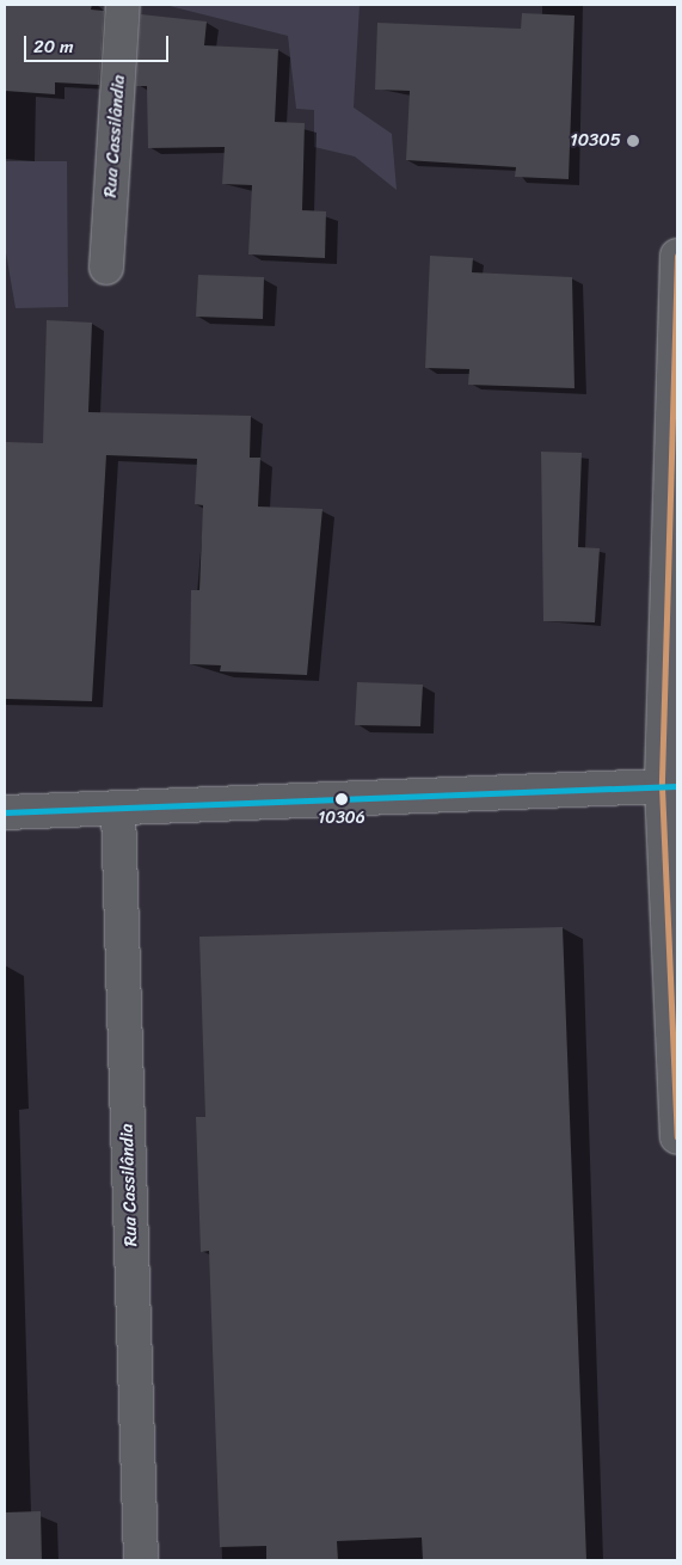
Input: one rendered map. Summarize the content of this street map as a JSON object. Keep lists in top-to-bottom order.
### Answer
{
  "streets": {
    "street": ["Rua Cassilândia"]
  },
  "places": ["10305", "10306"],
  "scale_bar": "20 m"
}
